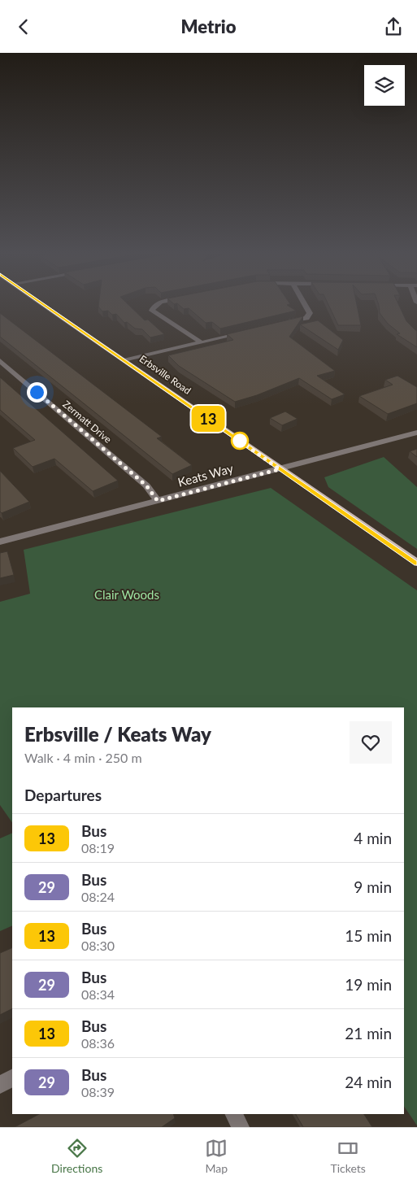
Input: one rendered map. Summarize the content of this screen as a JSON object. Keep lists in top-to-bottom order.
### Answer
{
  "streets": {
    "main road": ["Erbsville Road"],
    "street": ["Zermatt Drive", "Keats Way"]
  },
  "crossings": [
    ["Erbsville Road", "Keats Way"],
    ["Zermatt Drive", "Keats Way"]
  ],
  "parks": ["Clair Woods"],
  "lines": ["bus line 13"],
  "page": {
    "header": "Metrio",
    "on_map": "13",
    "heading": [
      ["Erbsville / Keats Way", "Walk · 4 min · 250 m"],
      "Departures"
    ],
    "list": [
      {
        "mark": "13",
        "name": "Bus",
        "note": "08:19",
        "value": "4 min"
      },
      {
        "mark": "29",
        "name": "Bus",
        "note": "08:24",
        "value": "9 min"
      },
      {
        "mark": "13",
        "name": "Bus",
        "note": "08:30",
        "value": "15 min"
      },
      {
        "mark": "29",
        "name": "Bus",
        "note": "08:34",
        "value": "19 min"
      },
      {
        "mark": "13",
        "name": "Bus",
        "note": "08:36",
        "value": "21 min"
      },
      {
        "mark": "29",
        "name": "Bus",
        "note": "08:39",
        "value": "24 min"
      }
    ],
    "tabs": ["Directions", "Map", "Tickets"]
  }
}
